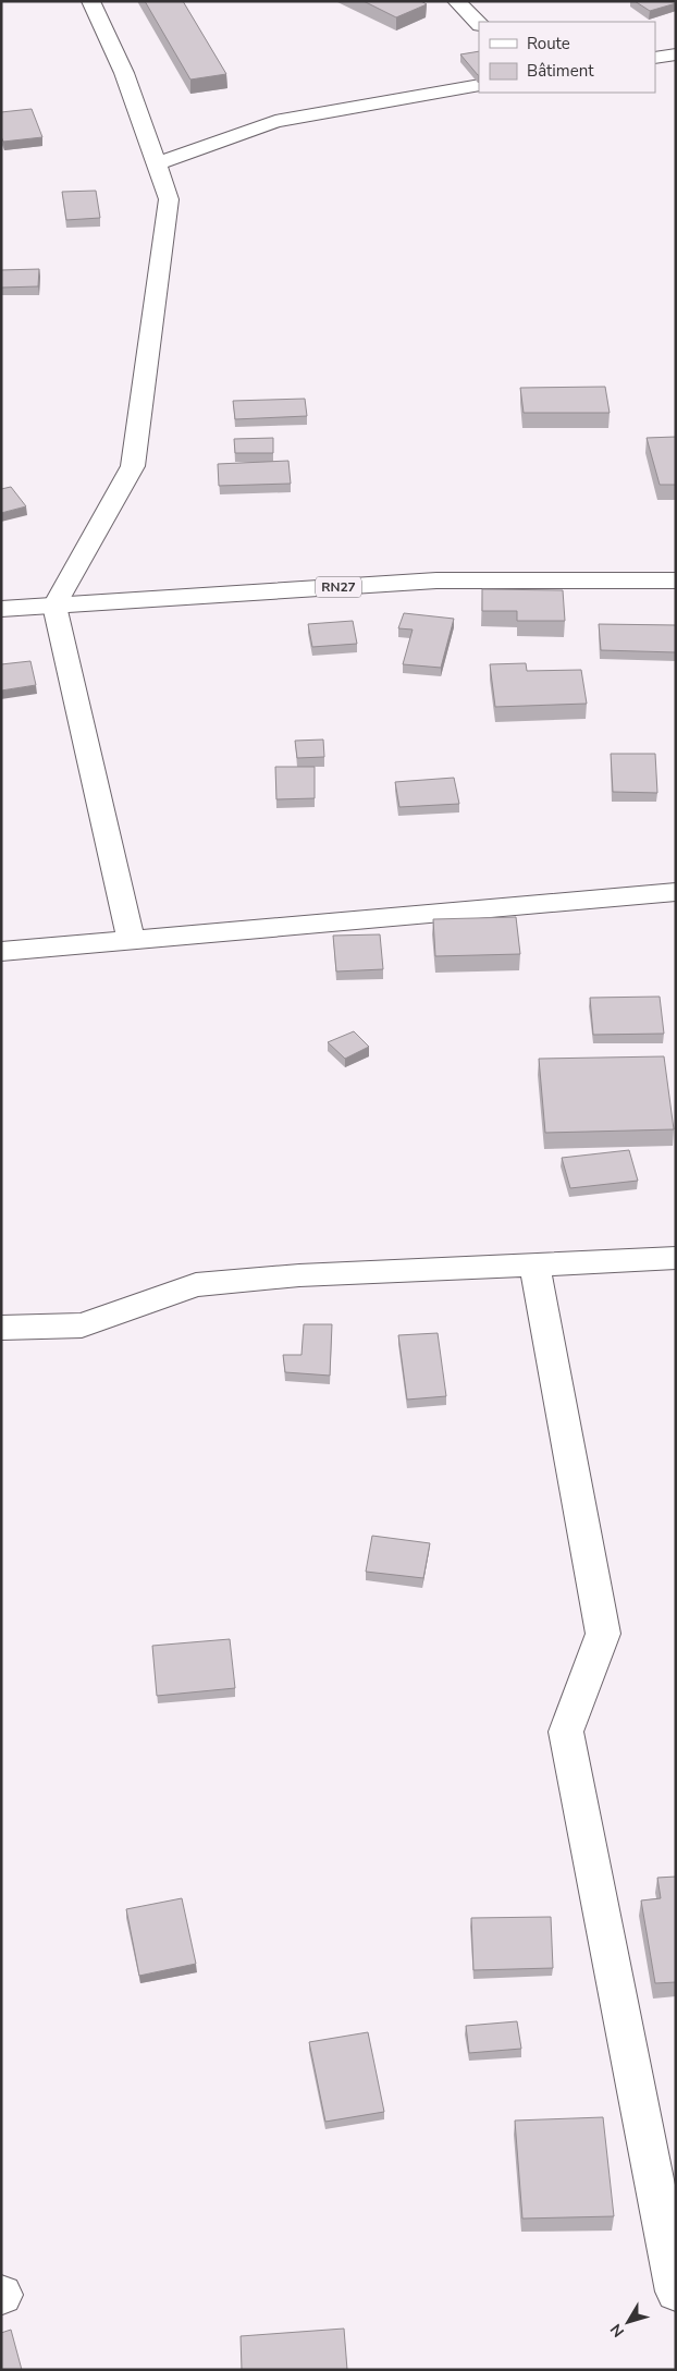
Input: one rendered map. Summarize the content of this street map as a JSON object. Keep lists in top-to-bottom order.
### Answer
{
  "streets": {
    "street": ["RN27"]
  },
  "legend": ["Route", "Bâtiment"],
  "north": "bottom left"
}
